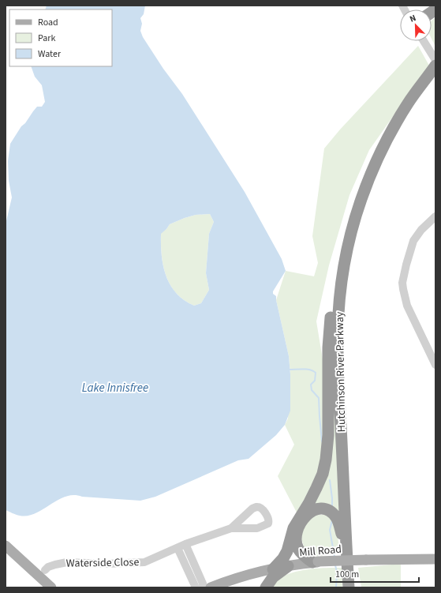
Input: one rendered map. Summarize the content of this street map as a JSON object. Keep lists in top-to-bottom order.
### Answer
{
  "streets": {
    "highway": ["Hutchinson River Parkway"],
    "main road": ["Mill Road"],
    "street": ["Waterside Close"]
  },
  "water": ["Lake Innisfree"],
  "legend": ["Road", "Park", "Water"],
  "scale_bar": "100 m",
  "north": "top left"
}
